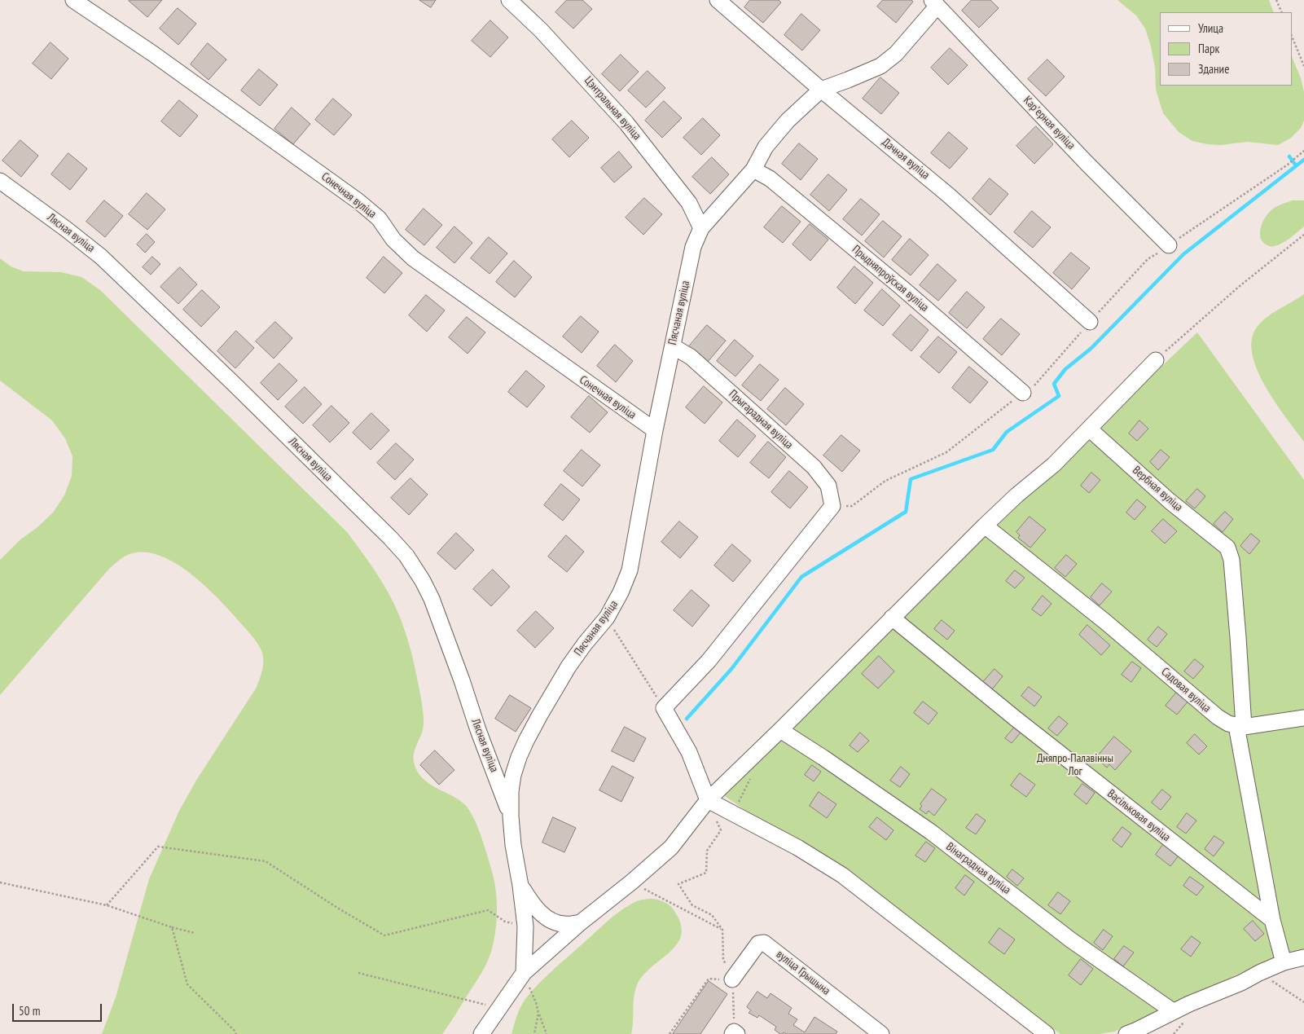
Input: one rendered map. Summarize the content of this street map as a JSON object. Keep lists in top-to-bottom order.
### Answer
{
  "streets": {
    "street": [
      "Цэнтральная вуліца",
      "Карʼерная вуліца",
      "Дачная вуліца",
      "Сонечная вуліца",
      "Лясная вуліца",
      "Прыдняпроўская вуліца",
      "Пясчаная вуліца",
      "Прыгарадная вуліца",
      "Вербная вуліца",
      "Садовая вуліца",
      "Васільковая вуліца",
      "Вінаградная вуліца",
      "вуліца Грышына"
    ]
  },
  "crossings": [
    ["Цэнтральная вуліца", "Пясчаная вуліца"],
    ["Дачная вуліца", "Пясчаная вуліца"],
    ["Сонечная вуліца", "Пясчаная вуліца"],
    ["Лясная вуліца", "Пясчаная вуліца"],
    ["Прыдняпроўская вуліца", "Пясчаная вуліца"],
    ["Пясчаная вуліца", "Прыгарадная вуліца"],
    ["Вербная вуліца", "Садовая вуліца"]
  ],
  "parks": ["Дняпро-Палавінны Лог"],
  "legend": ["Улица", "Парк", "Здание"],
  "scale_bar": "50 m"
}
